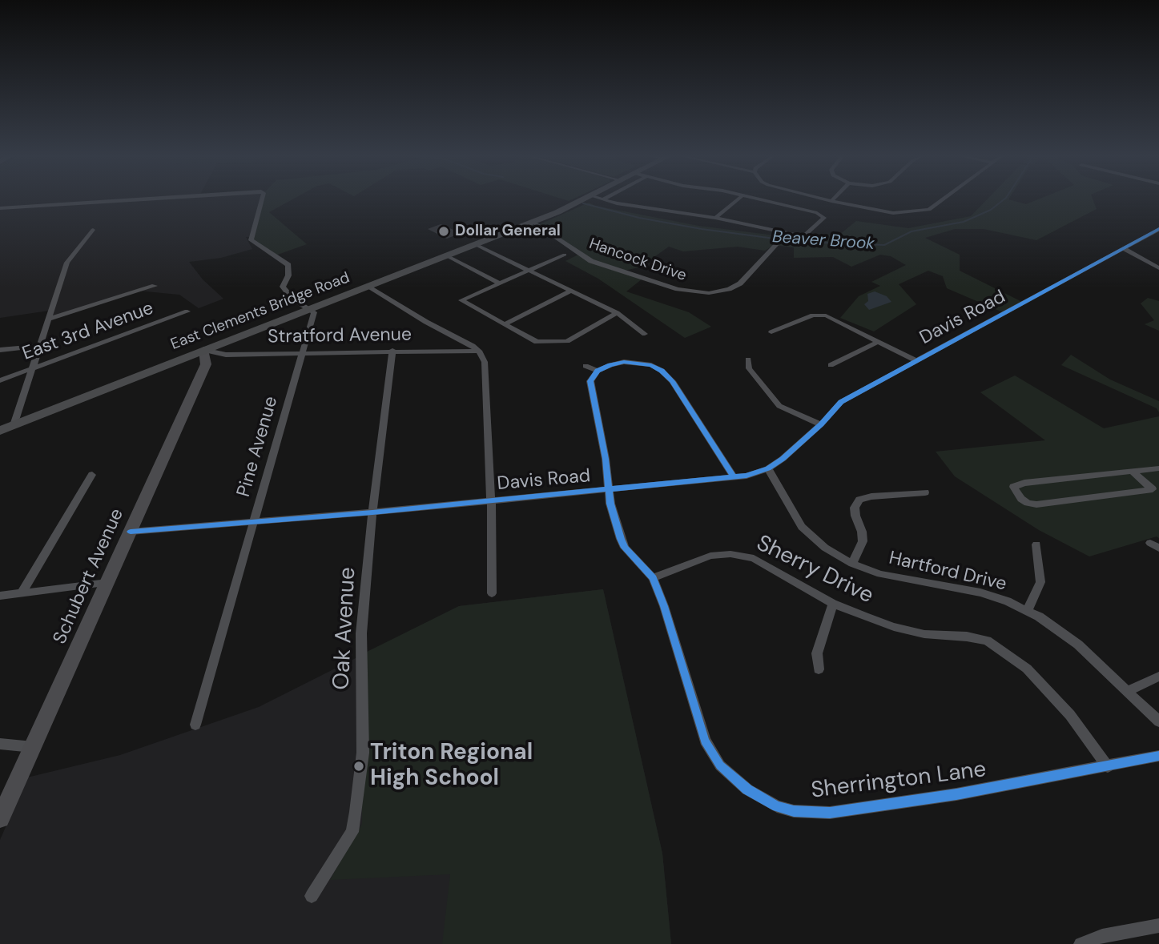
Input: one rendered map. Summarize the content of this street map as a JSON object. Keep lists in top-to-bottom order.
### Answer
{
  "streets": {
    "main road": ["East Clements Bridge Road"],
    "street": [
      "Hancock Drive",
      "Davis Road",
      "East 3rd Avenue",
      "Stratford Avenue",
      "Pine Avenue",
      "Sherry Drive",
      "Hartford Drive",
      "Schubert Avenue",
      "Oak Avenue",
      "Sherrington Lane"
    ]
  },
  "crossings": [
    ["Hancock Drive", "East Clements Bridge Road"],
    ["East Clements Bridge Road", "Stratford Avenue"],
    ["East Clements Bridge Road", "Pine Avenue"],
    ["East Clements Bridge Road", "Schubert Avenue"],
    ["Davis Road", "Pine Avenue"],
    ["Davis Road", "Hartford Drive"],
    ["Davis Road", "Schubert Avenue"],
    ["Davis Road", "Oak Avenue"],
    ["Davis Road", "Sherrington Lane"],
    ["Stratford Avenue", "Pine Avenue"],
    ["Stratford Avenue", "Schubert Avenue"],
    ["Stratford Avenue", "Oak Avenue"],
    ["Sherry Drive", "Sherrington Lane"]
  ],
  "water": ["Beaver Brook"],
  "places": ["Dollar General", "Triton Regional High School"]
}
